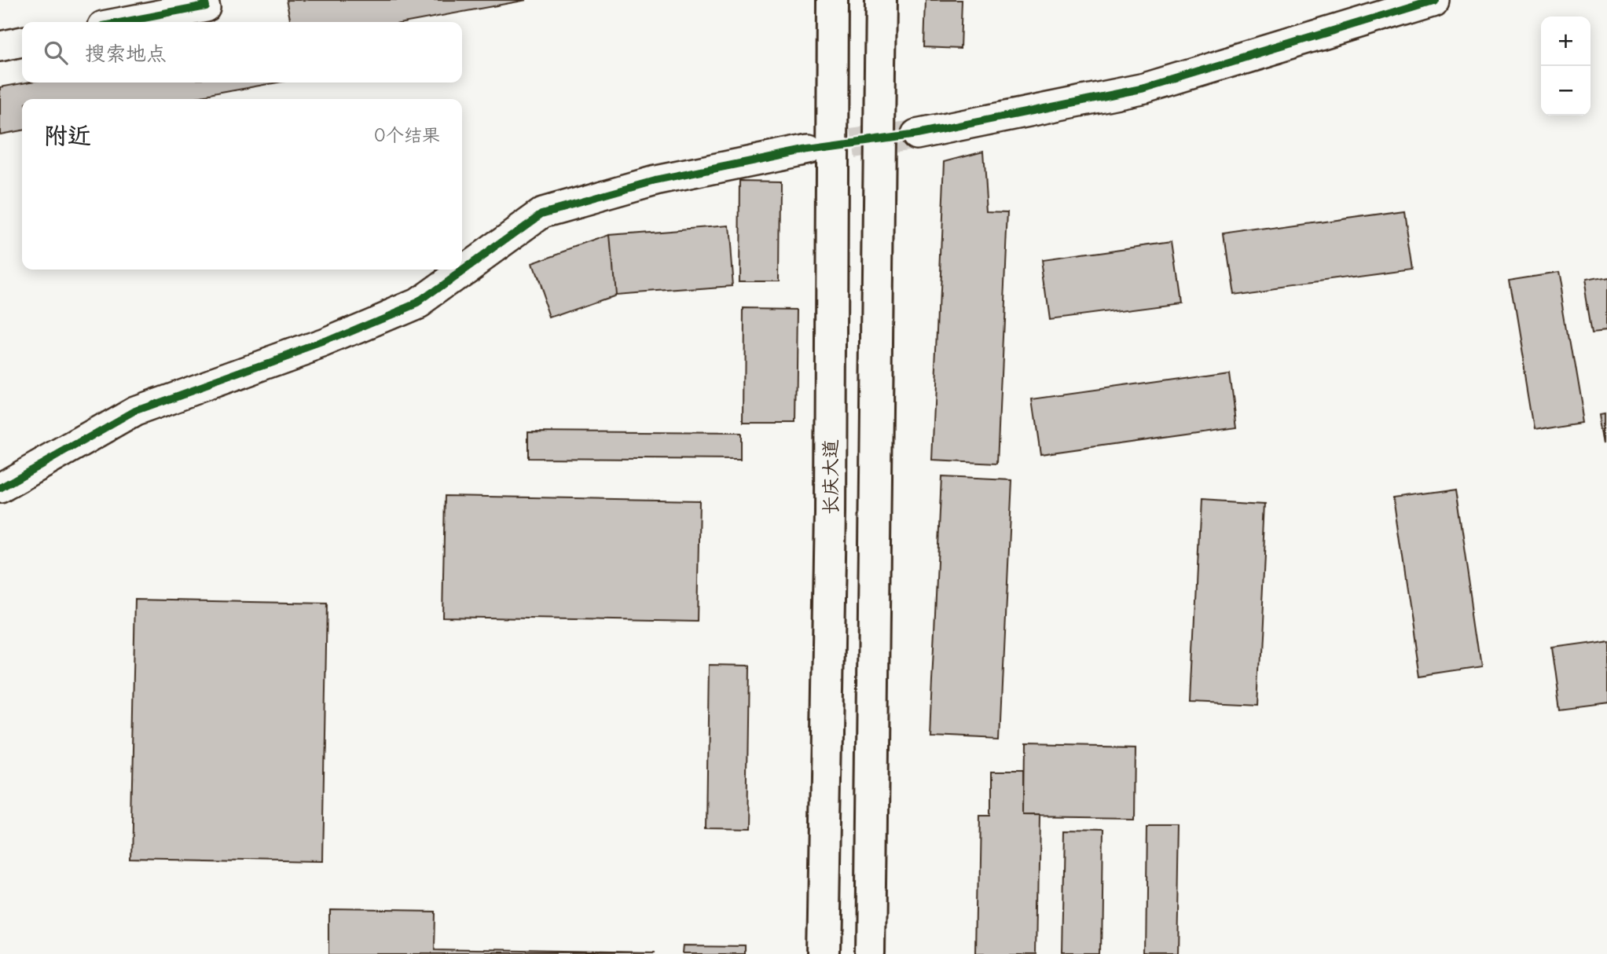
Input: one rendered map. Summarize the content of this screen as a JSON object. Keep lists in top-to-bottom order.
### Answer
{
  "streets": {
    "main road": ["长庆大道"]
  },
  "page": {
    "map_buttons": ["+", "−"],
    "search": "搜索地点",
    "heading": ["附近", "0个结果"]
  }
}
